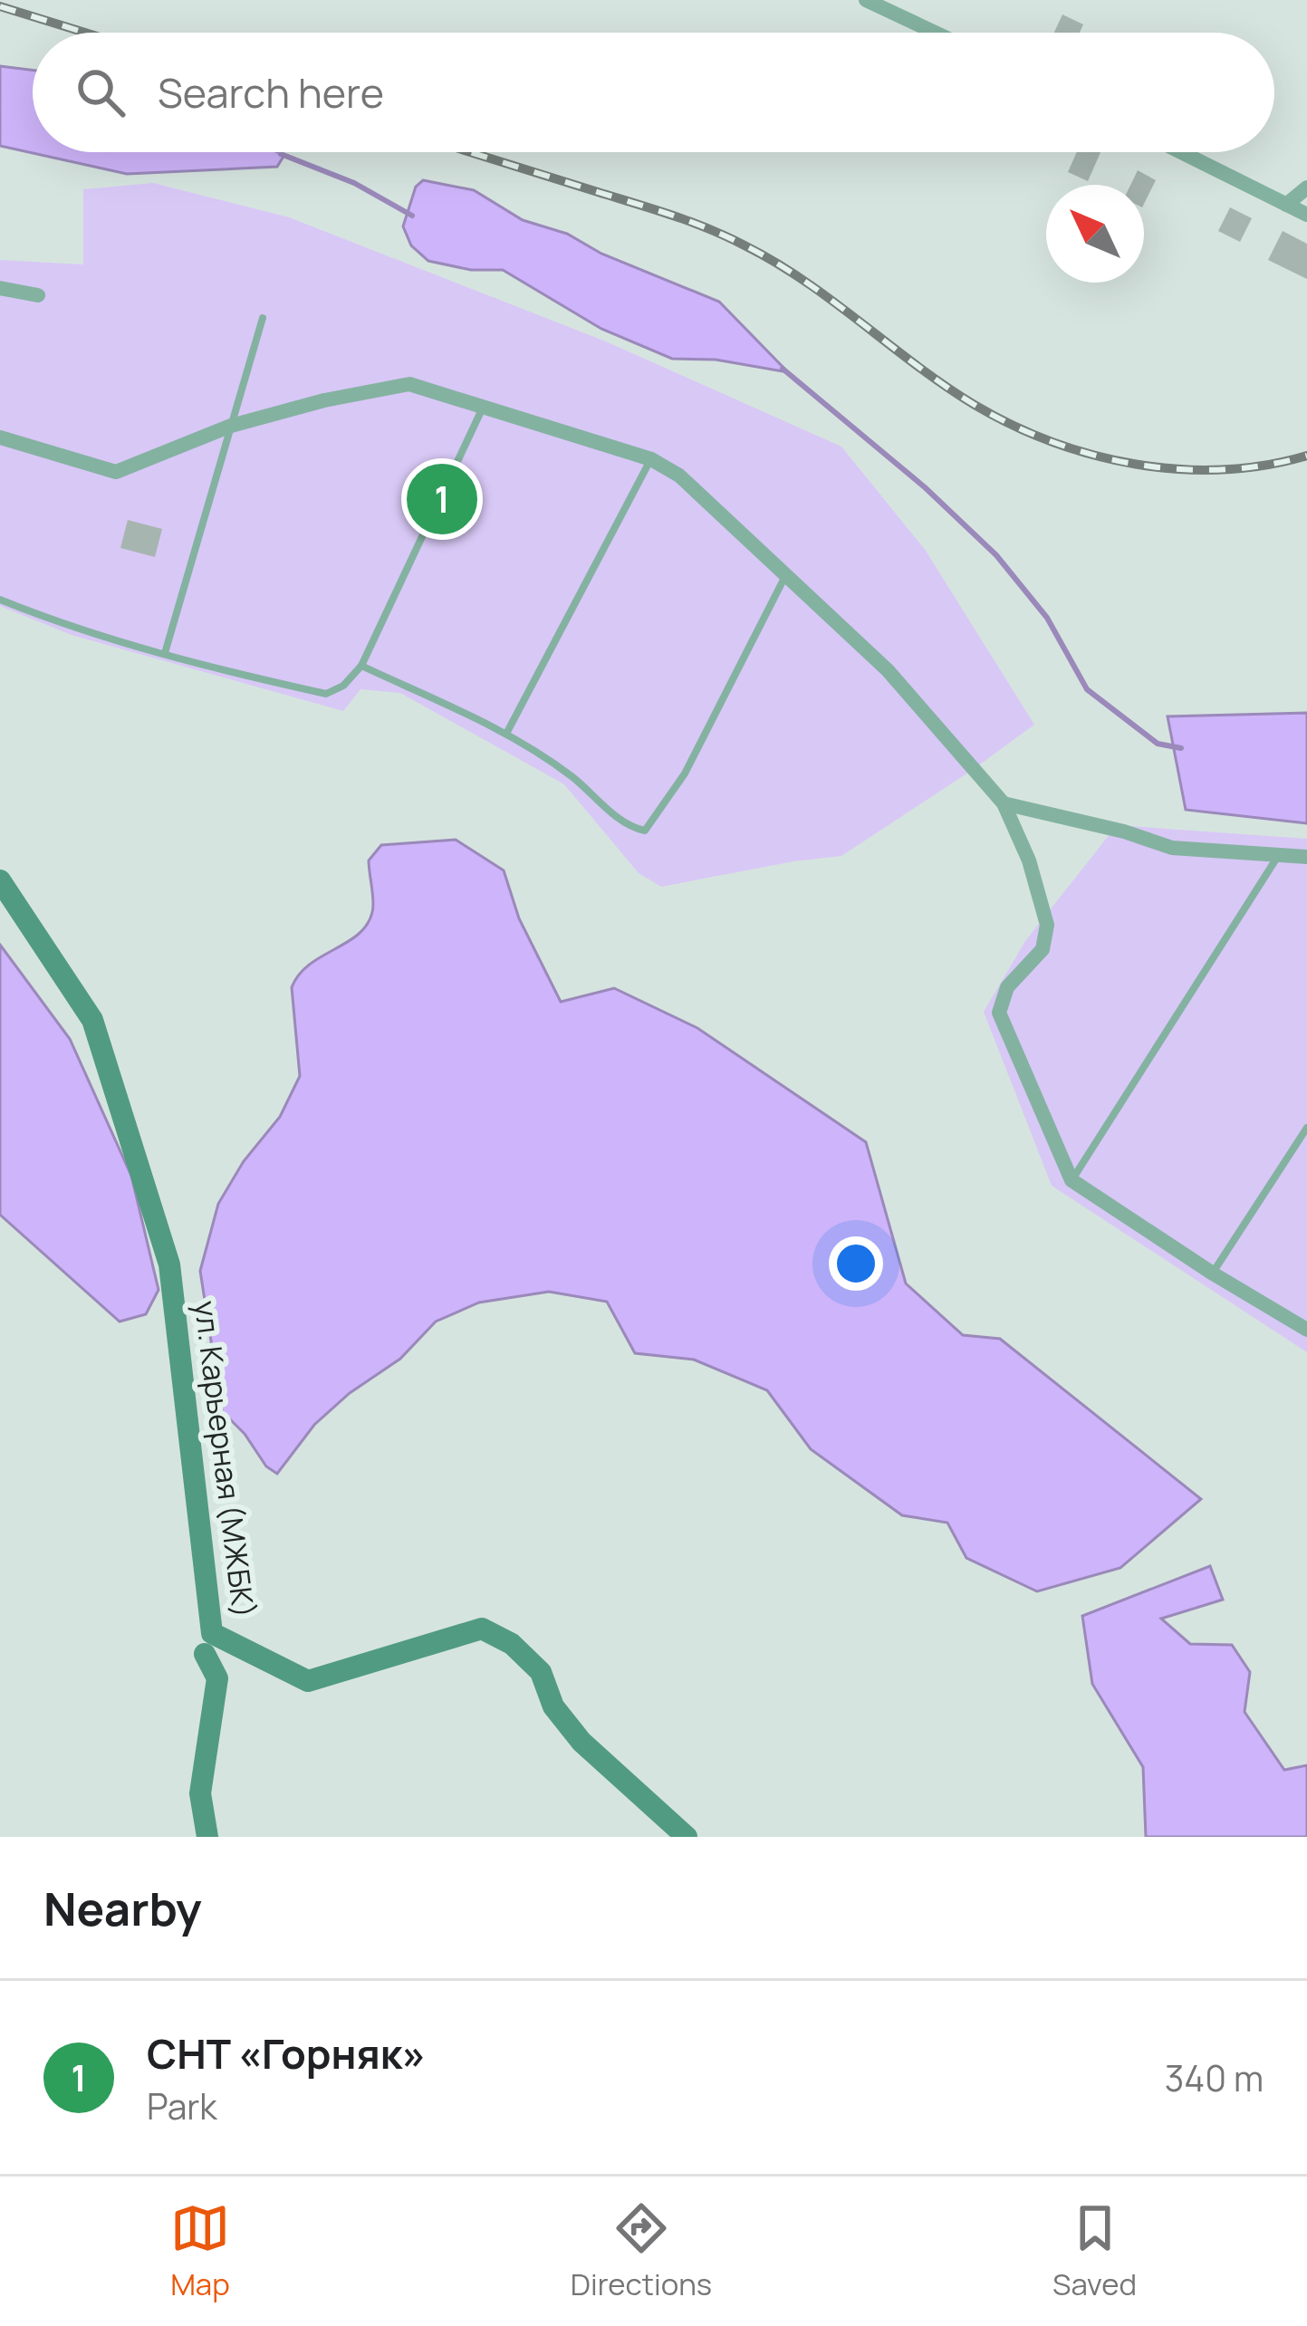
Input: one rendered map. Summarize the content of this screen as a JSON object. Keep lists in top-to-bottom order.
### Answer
{
  "streets": {
    "street": ["ул. Карьерная (МЖБК)"]
  },
  "north": "top left",
  "page": {
    "search": "Search here",
    "pins": "1",
    "heading": "Nearby",
    "list": [
      {
        "mark": "1",
        "name": "СНТ «Горняк»",
        "note": "Park",
        "value": "340 m"
      }
    ],
    "nav": ["Map", "Directions", "Saved"]
  }
}
